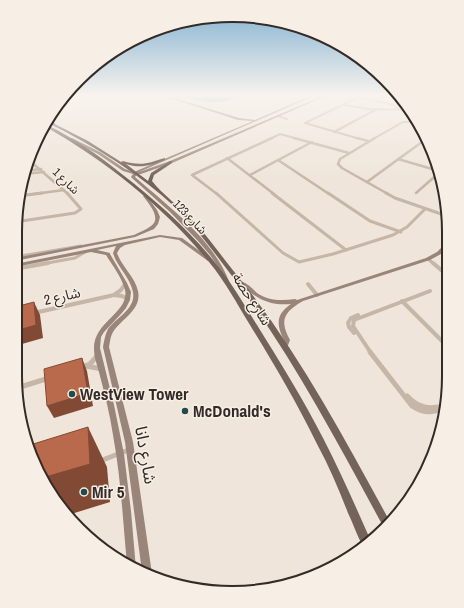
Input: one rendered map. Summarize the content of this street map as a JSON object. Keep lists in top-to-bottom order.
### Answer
{
  "streets": {
    "main road": ["شارع حصة"],
    "street": [
      "شارع 1",
      "شارع 123",
      "شارع 2",
      "شارع دانا"
    ]
  },
  "crossings": [
    ["شارع 123", "شارع حصة"],
    ["شارع 2", "شارع دانا"],
    ["شارع حصة", "شارع دانا"]
  ],
  "places": ["WestView Tower", "McDonald's", "Mir 5"]
}
